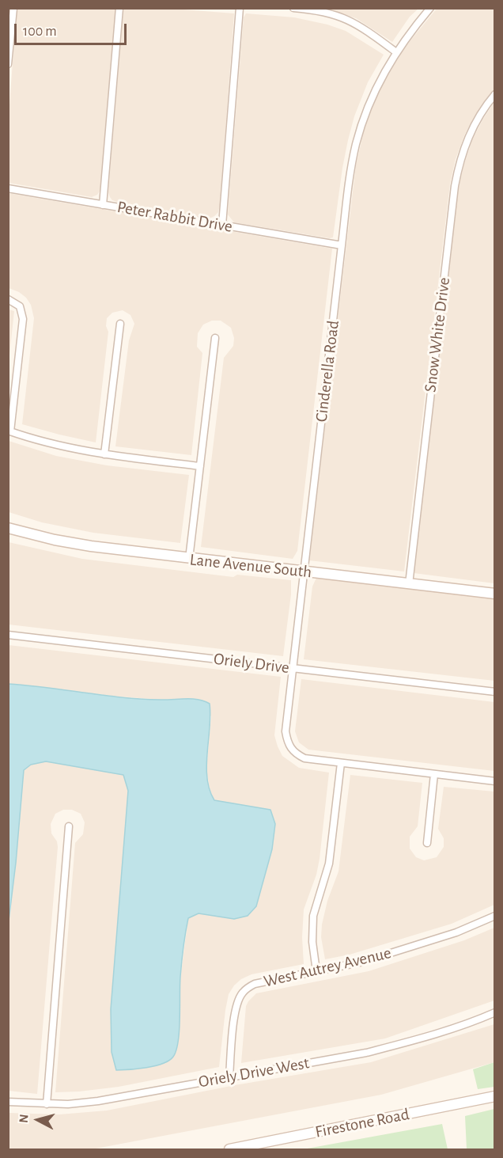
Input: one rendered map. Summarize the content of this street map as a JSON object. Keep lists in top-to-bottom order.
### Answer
{
  "streets": {
    "street": [
      "Peter Rabbit Drive",
      "Snow White Drive",
      "Cinderella Road",
      "Lane Avenue South",
      "Oriely Drive",
      "West Autrey Avenue",
      "Oriely Drive West",
      "Firestone Road"
    ]
  },
  "crossings": [
    ["Peter Rabbit Drive", "Cinderella Road"],
    ["Snow White Drive", "Lane Avenue South"],
    ["Cinderella Road", "Lane Avenue South"],
    ["Cinderella Road", "Oriely Drive"],
    ["West Autrey Avenue", "Oriely Drive West"]
  ],
  "scale_bar": "100 m",
  "north": "left"
}
